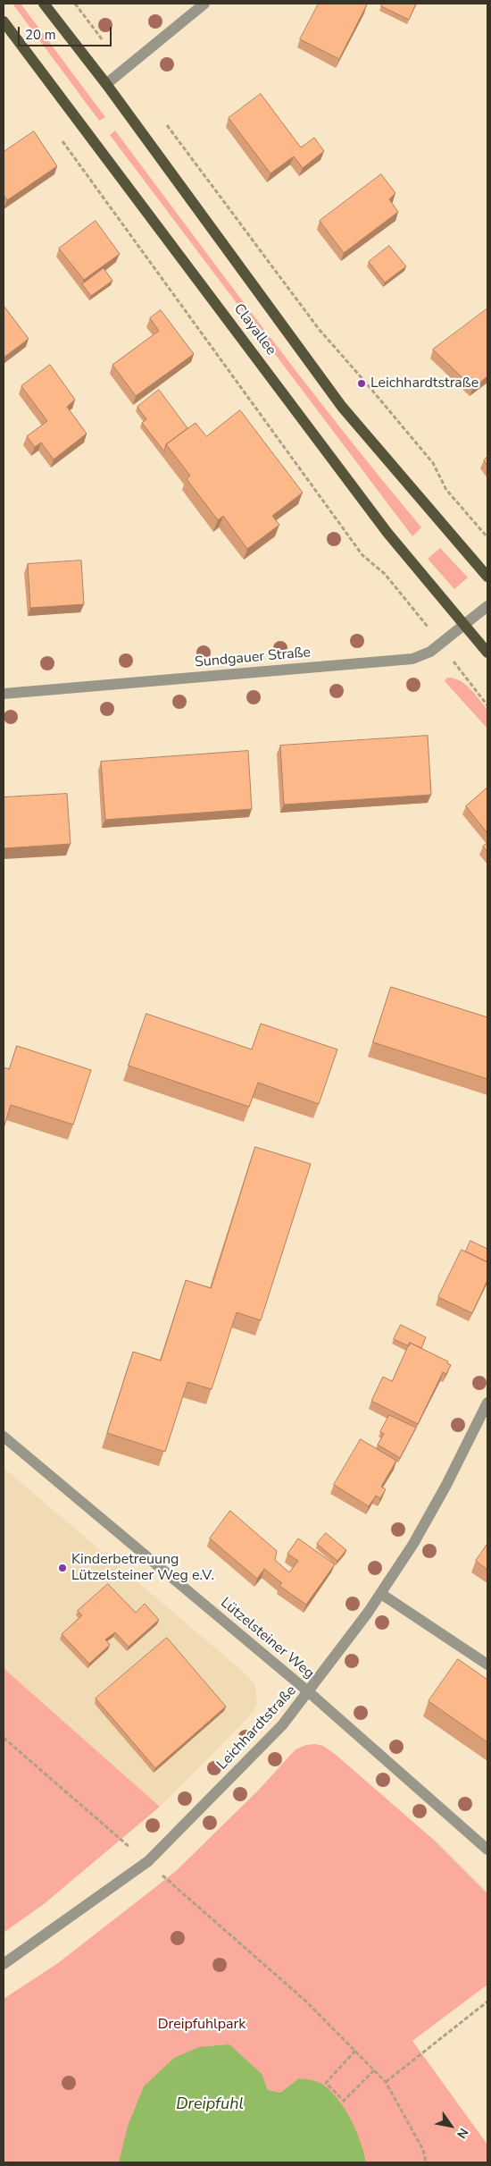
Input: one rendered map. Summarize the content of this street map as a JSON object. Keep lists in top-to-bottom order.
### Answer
{
  "streets": {
    "main road": ["Clayallee"],
    "street": ["Sundgauer Straße", "Lützelsteiner Weg", "Leichhardtstraße"]
  },
  "crossings": [
    ["Clayallee", "Sundgauer Straße"],
    ["Lützelsteiner Weg", "Leichhardtstraße"]
  ],
  "water": ["Dreipfuhl"],
  "parks": ["Dreipfuhlpark"],
  "places": ["Leichhardtstraße", "Kinderbetreuung Lützelsteiner Weg e.V."],
  "scale_bar": "20 m",
  "north": "bottom right"
}
